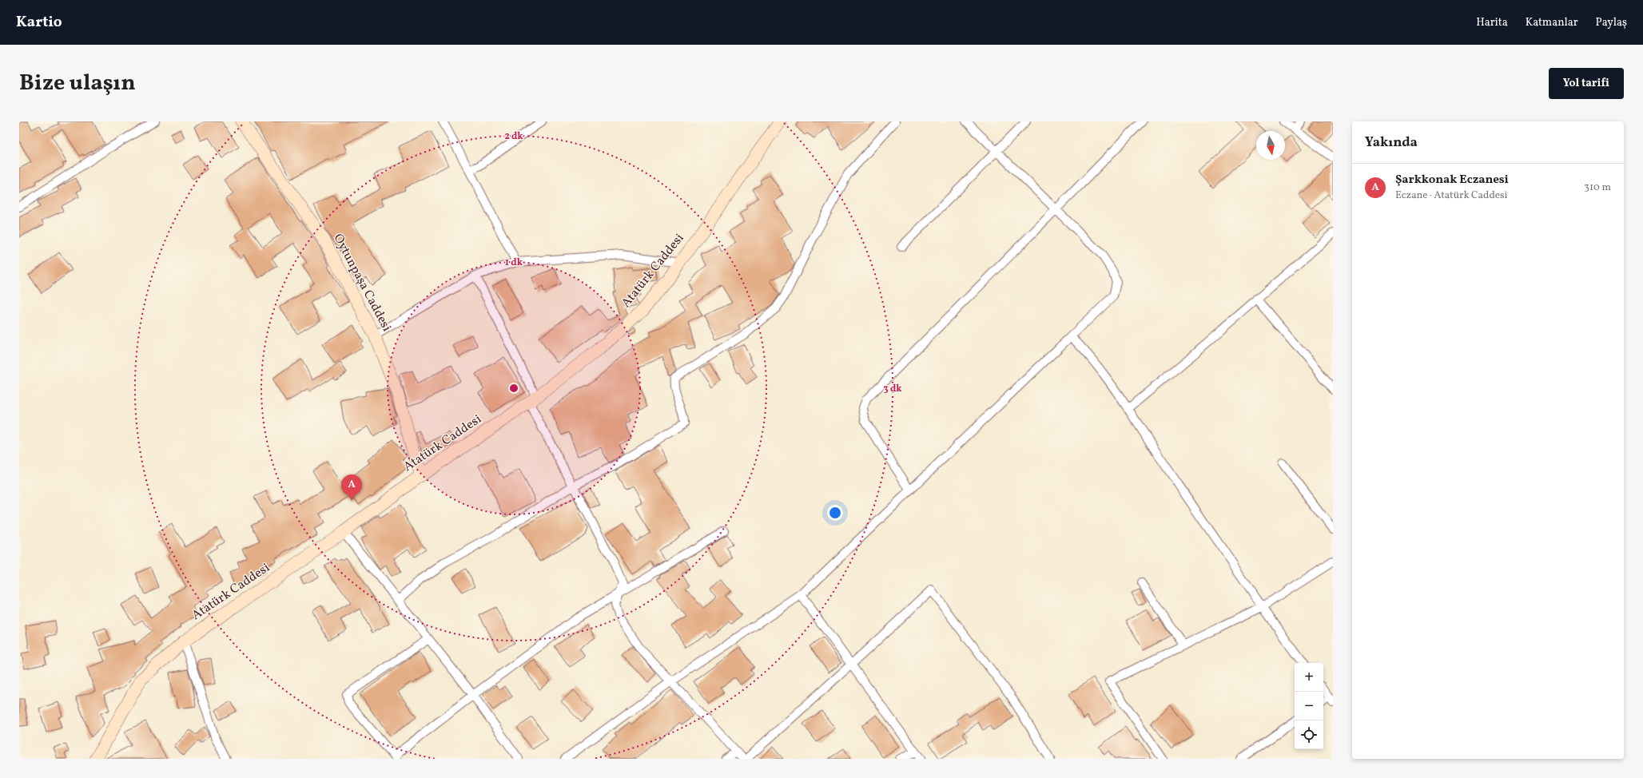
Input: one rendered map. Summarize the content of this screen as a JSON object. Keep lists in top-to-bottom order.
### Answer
{
  "streets": {
    "main road": ["Atatürk Caddesi", "Oytunpaşa Caddesi"]
  },
  "crossings": [
    ["Atatürk Caddesi", "Oytunpaşa Caddesi"]
  ],
  "north": "bottom",
  "page": {
    "header": "Kartio",
    "nav": ["Harita", "Katmanlar", "Paylaş"],
    "title": "Bize ulaşın",
    "buttons": "Yol tarifi",
    "heading": "Yakında",
    "list": [
      {
        "mark": "A",
        "name": "Şarkkonak Eczanesi",
        "note": "Eczane · Atatürk Caddesi",
        "value": "310 m"
      }
    ],
    "pins": "A",
    "map_buttons": ["+", "−"]
  },
  "rings": ["2 dk", "1 dk", "3 dk"]
}
